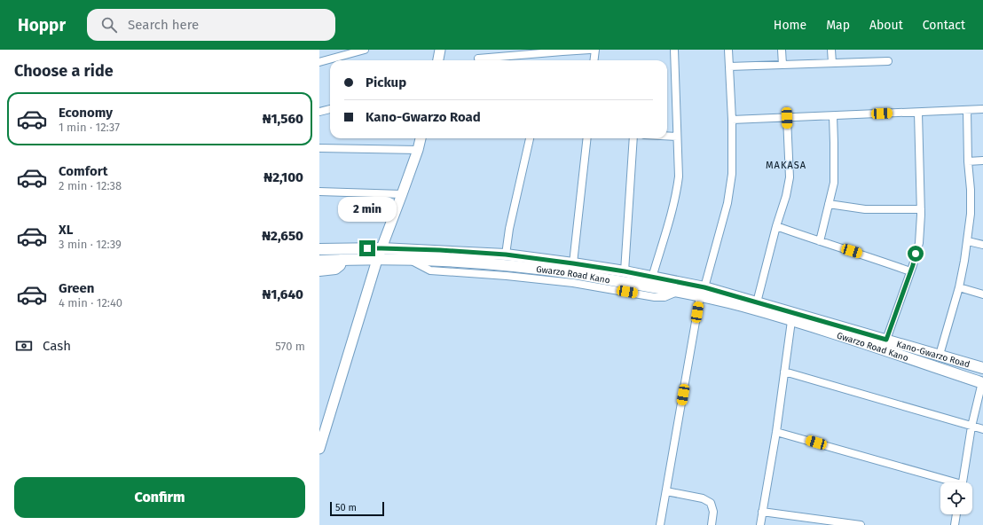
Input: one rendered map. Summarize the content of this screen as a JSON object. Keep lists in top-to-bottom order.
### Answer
{
  "streets": {
    "main road": ["Gwarzo Road Kano", "Kano-Gwarzo Road"]
  },
  "crossings": [
    ["Gwarzo Road Kano", "Kano-Gwarzo Road"]
  ],
  "districts": ["MAKASA"],
  "scale_bar": "50 m",
  "page": {
    "header": "Hoppr",
    "search": "Search here",
    "nav": [
      "Home",
      "Map",
      "About",
      "Contact"
    ],
    "heading": "Choose a ride",
    "banner": ["Pickup", "Kano-Gwarzo Road"],
    "list": [
      {
        "name": "Economy",
        "note": "1 min · 12:37",
        "value": "₦1,560"
      },
      {
        "name": "Comfort",
        "note": "2 min · 12:38",
        "value": "₦2,100"
      },
      {
        "name": "XL",
        "note": "3 min · 12:39",
        "value": "₦2,650"
      },
      {
        "name": "Green",
        "note": "4 min · 12:40",
        "value": "₦1,640"
      }
    ],
    "bubble": "2 min",
    "pay": ["Cash", "570 m"],
    "buttons": "Confirm",
    "scale": "50 m"
  }
}
